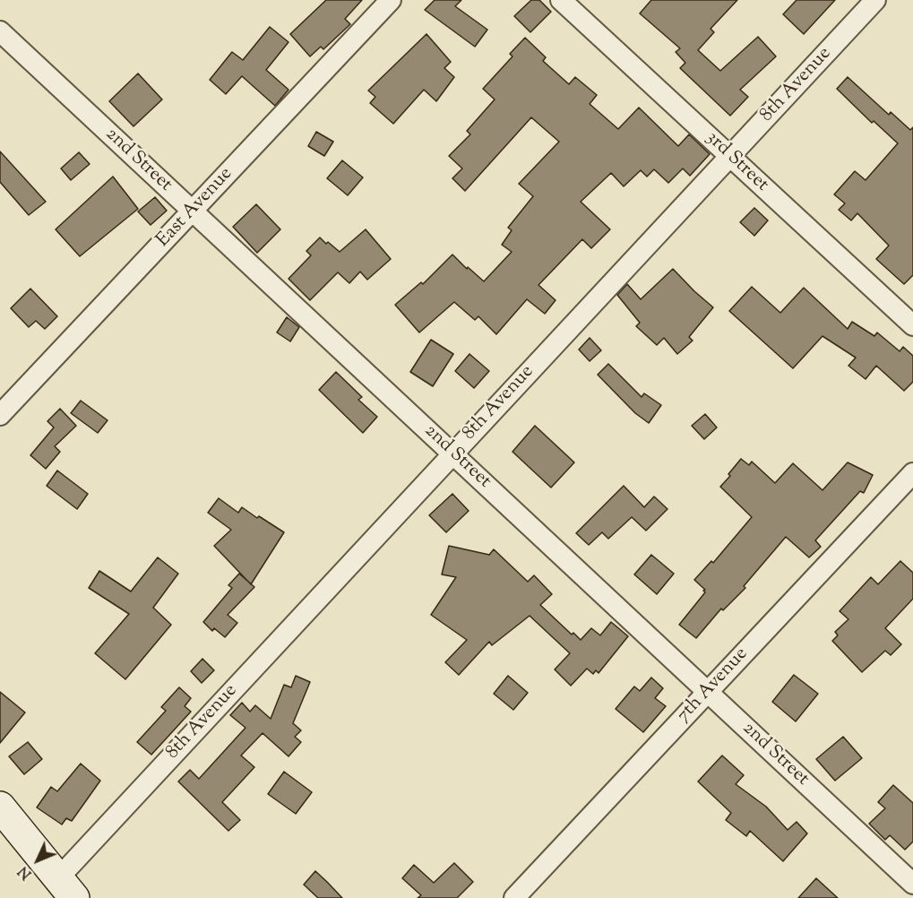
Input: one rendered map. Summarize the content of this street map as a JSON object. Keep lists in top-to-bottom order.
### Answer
{
  "streets": {
    "street": [
      "8th Avenue",
      "2nd Street",
      "3rd Street",
      "East Avenue",
      "7th Avenue"
    ]
  },
  "crossings": [
    ["8th Avenue", "2nd Street"],
    ["8th Avenue", "3rd Street"],
    ["2nd Street", "East Avenue"],
    ["2nd Street", "7th Avenue"]
  ],
  "north": "bottom left"
}
